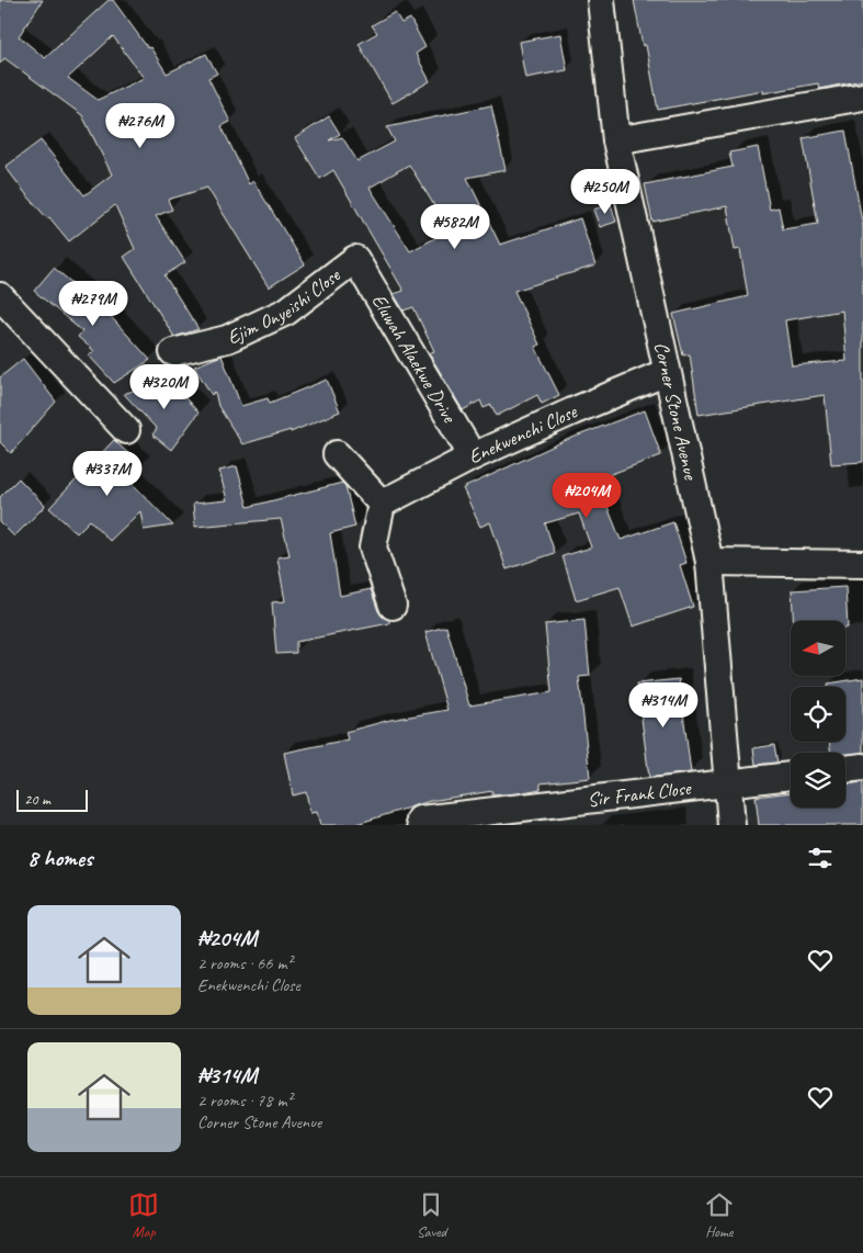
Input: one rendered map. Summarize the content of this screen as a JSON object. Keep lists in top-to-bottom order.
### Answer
{
  "streets": {
    "street": [
      "Ejim Onyeishi Close",
      "Eluwah Alaekwe Drive",
      "Corner Stone Avenue",
      "Enekwenchi Close",
      "Sir Frank Close"
    ]
  },
  "crossings": [
    ["Ejim Onyeishi Close", "Eluwah Alaekwe Drive"],
    ["Eluwah Alaekwe Drive", "Enekwenchi Close"],
    ["Corner Stone Avenue", "Enekwenchi Close"],
    ["Corner Stone Avenue", "Sir Frank Close"]
  ],
  "scale_bar": "20 m",
  "north": "left",
  "page": {
    "price": [
      "₦276M",
      "₦250M",
      "₦582M",
      "₦279M",
      "₦320M",
      "₦337M",
      "₦204M",
      "₦314M"
    ],
    "scale": "20 m",
    "heading": "8 homes",
    "list": [
      {
        "name": "₦204M",
        "note": "2 rooms · 66 m² · Enekwenchi Close"
      },
      {
        "name": "₦314M",
        "note": "2 rooms · 78 m² · Corner Stone Avenue"
      }
    ],
    "tabs": ["Map", "Saved", "Home"]
  }
}
